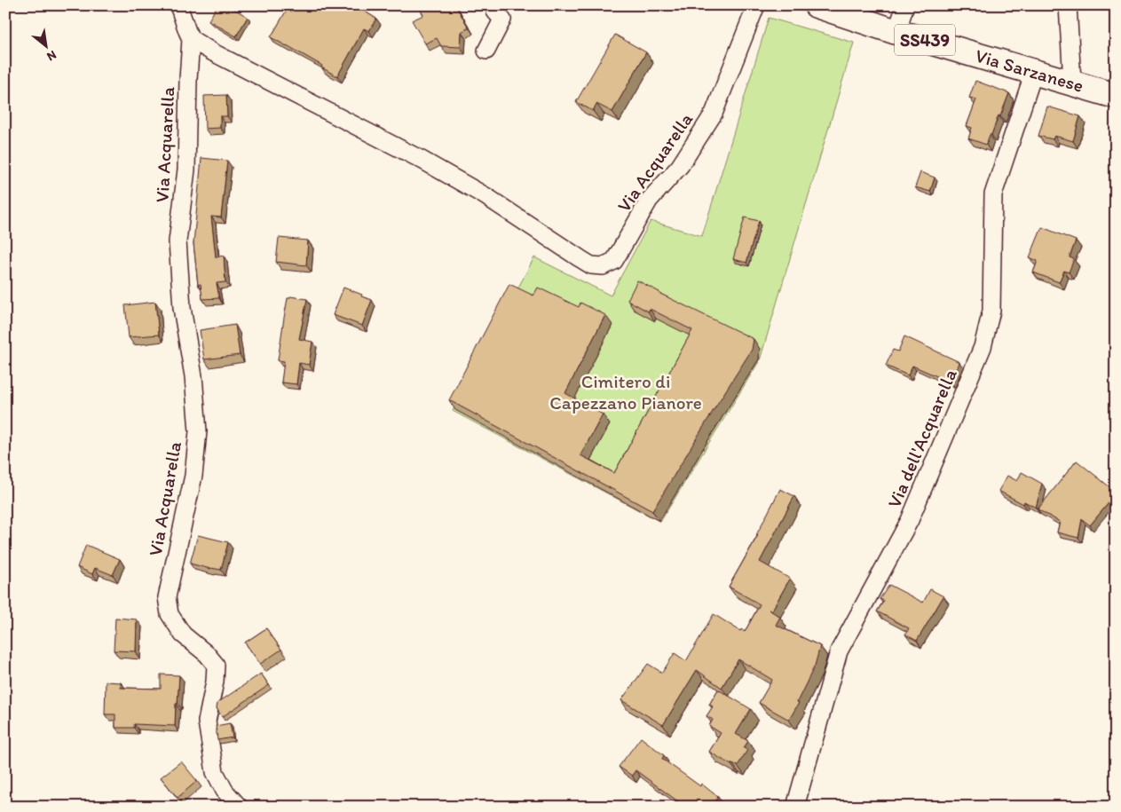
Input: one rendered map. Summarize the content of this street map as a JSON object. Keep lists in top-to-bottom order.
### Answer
{
  "streets": {
    "main road": ["SS439", "Via Sarzanese"],
    "street": ["Via Acquarella", "Via dell'Acquarella"]
  },
  "crossings": [
    ["Via Sarzanese", "Via dell'Acquarella"]
  ],
  "parks": ["Cimitero di Capezzano Pianore"],
  "north": "bottom right"
}
